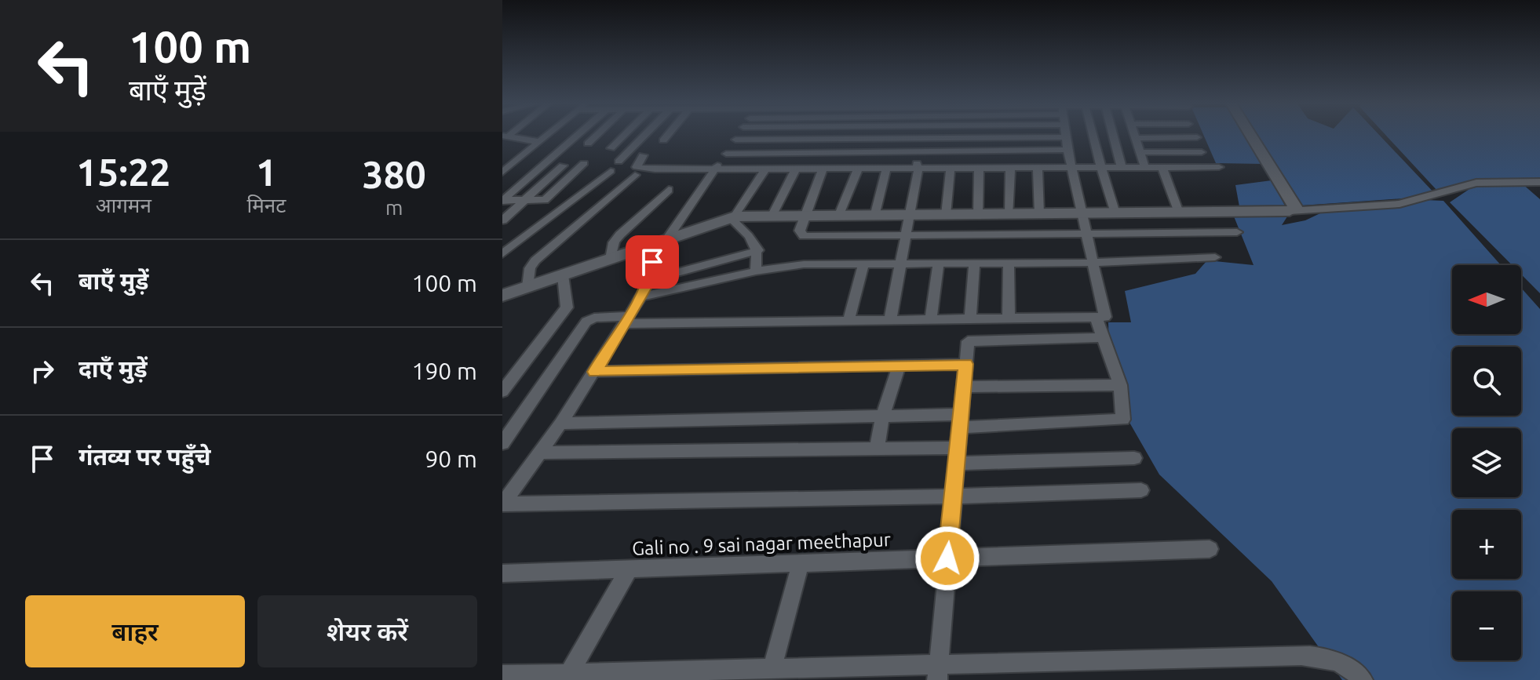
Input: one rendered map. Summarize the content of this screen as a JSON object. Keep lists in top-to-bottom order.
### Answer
{
  "streets": {
    "street": ["Gali no . 9 sai nagar meethapur"]
  },
  "north": "left",
  "page": {
    "turn": ["100 m", "बाएँ मुड़ें"],
    "eta": [
      "15:22",
      "आगमन",
      "1",
      "मिनट",
      "380",
      "m"
    ],
    "list": [
      {
        "name": "बाएँ मुड़ें",
        "value": "100 m"
      },
      {
        "name": "दाएँ मुड़ें",
        "value": "190 m"
      },
      {
        "name": "गंतव्य पर पहुँचे",
        "value": "90 m"
      }
    ],
    "map_buttons": ["+", "−"],
    "buttons": ["बाहर", "शेयर करें"]
  }
}
